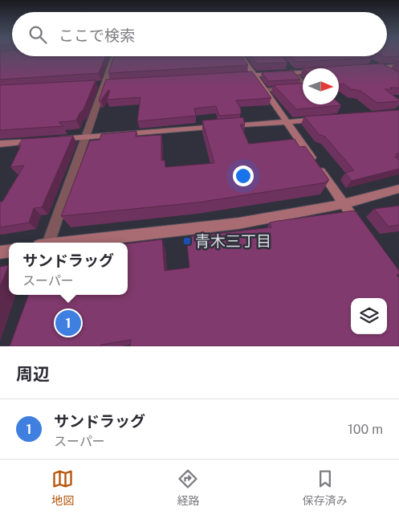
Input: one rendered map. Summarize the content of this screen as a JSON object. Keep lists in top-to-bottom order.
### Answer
{
  "places": {
    "transit": ["青木三丁目"]
  },
  "north": "right",
  "page": {
    "search": "ここで検索",
    "popup": ["サンドラッグ", "スーパー"],
    "pins": "1",
    "heading": "周辺",
    "list": [
      {
        "mark": "1",
        "name": "サンドラッグ",
        "note": "スーパー",
        "value": "100 m"
      }
    ],
    "nav": ["地図", "経路", "保存済み"]
  }
}
